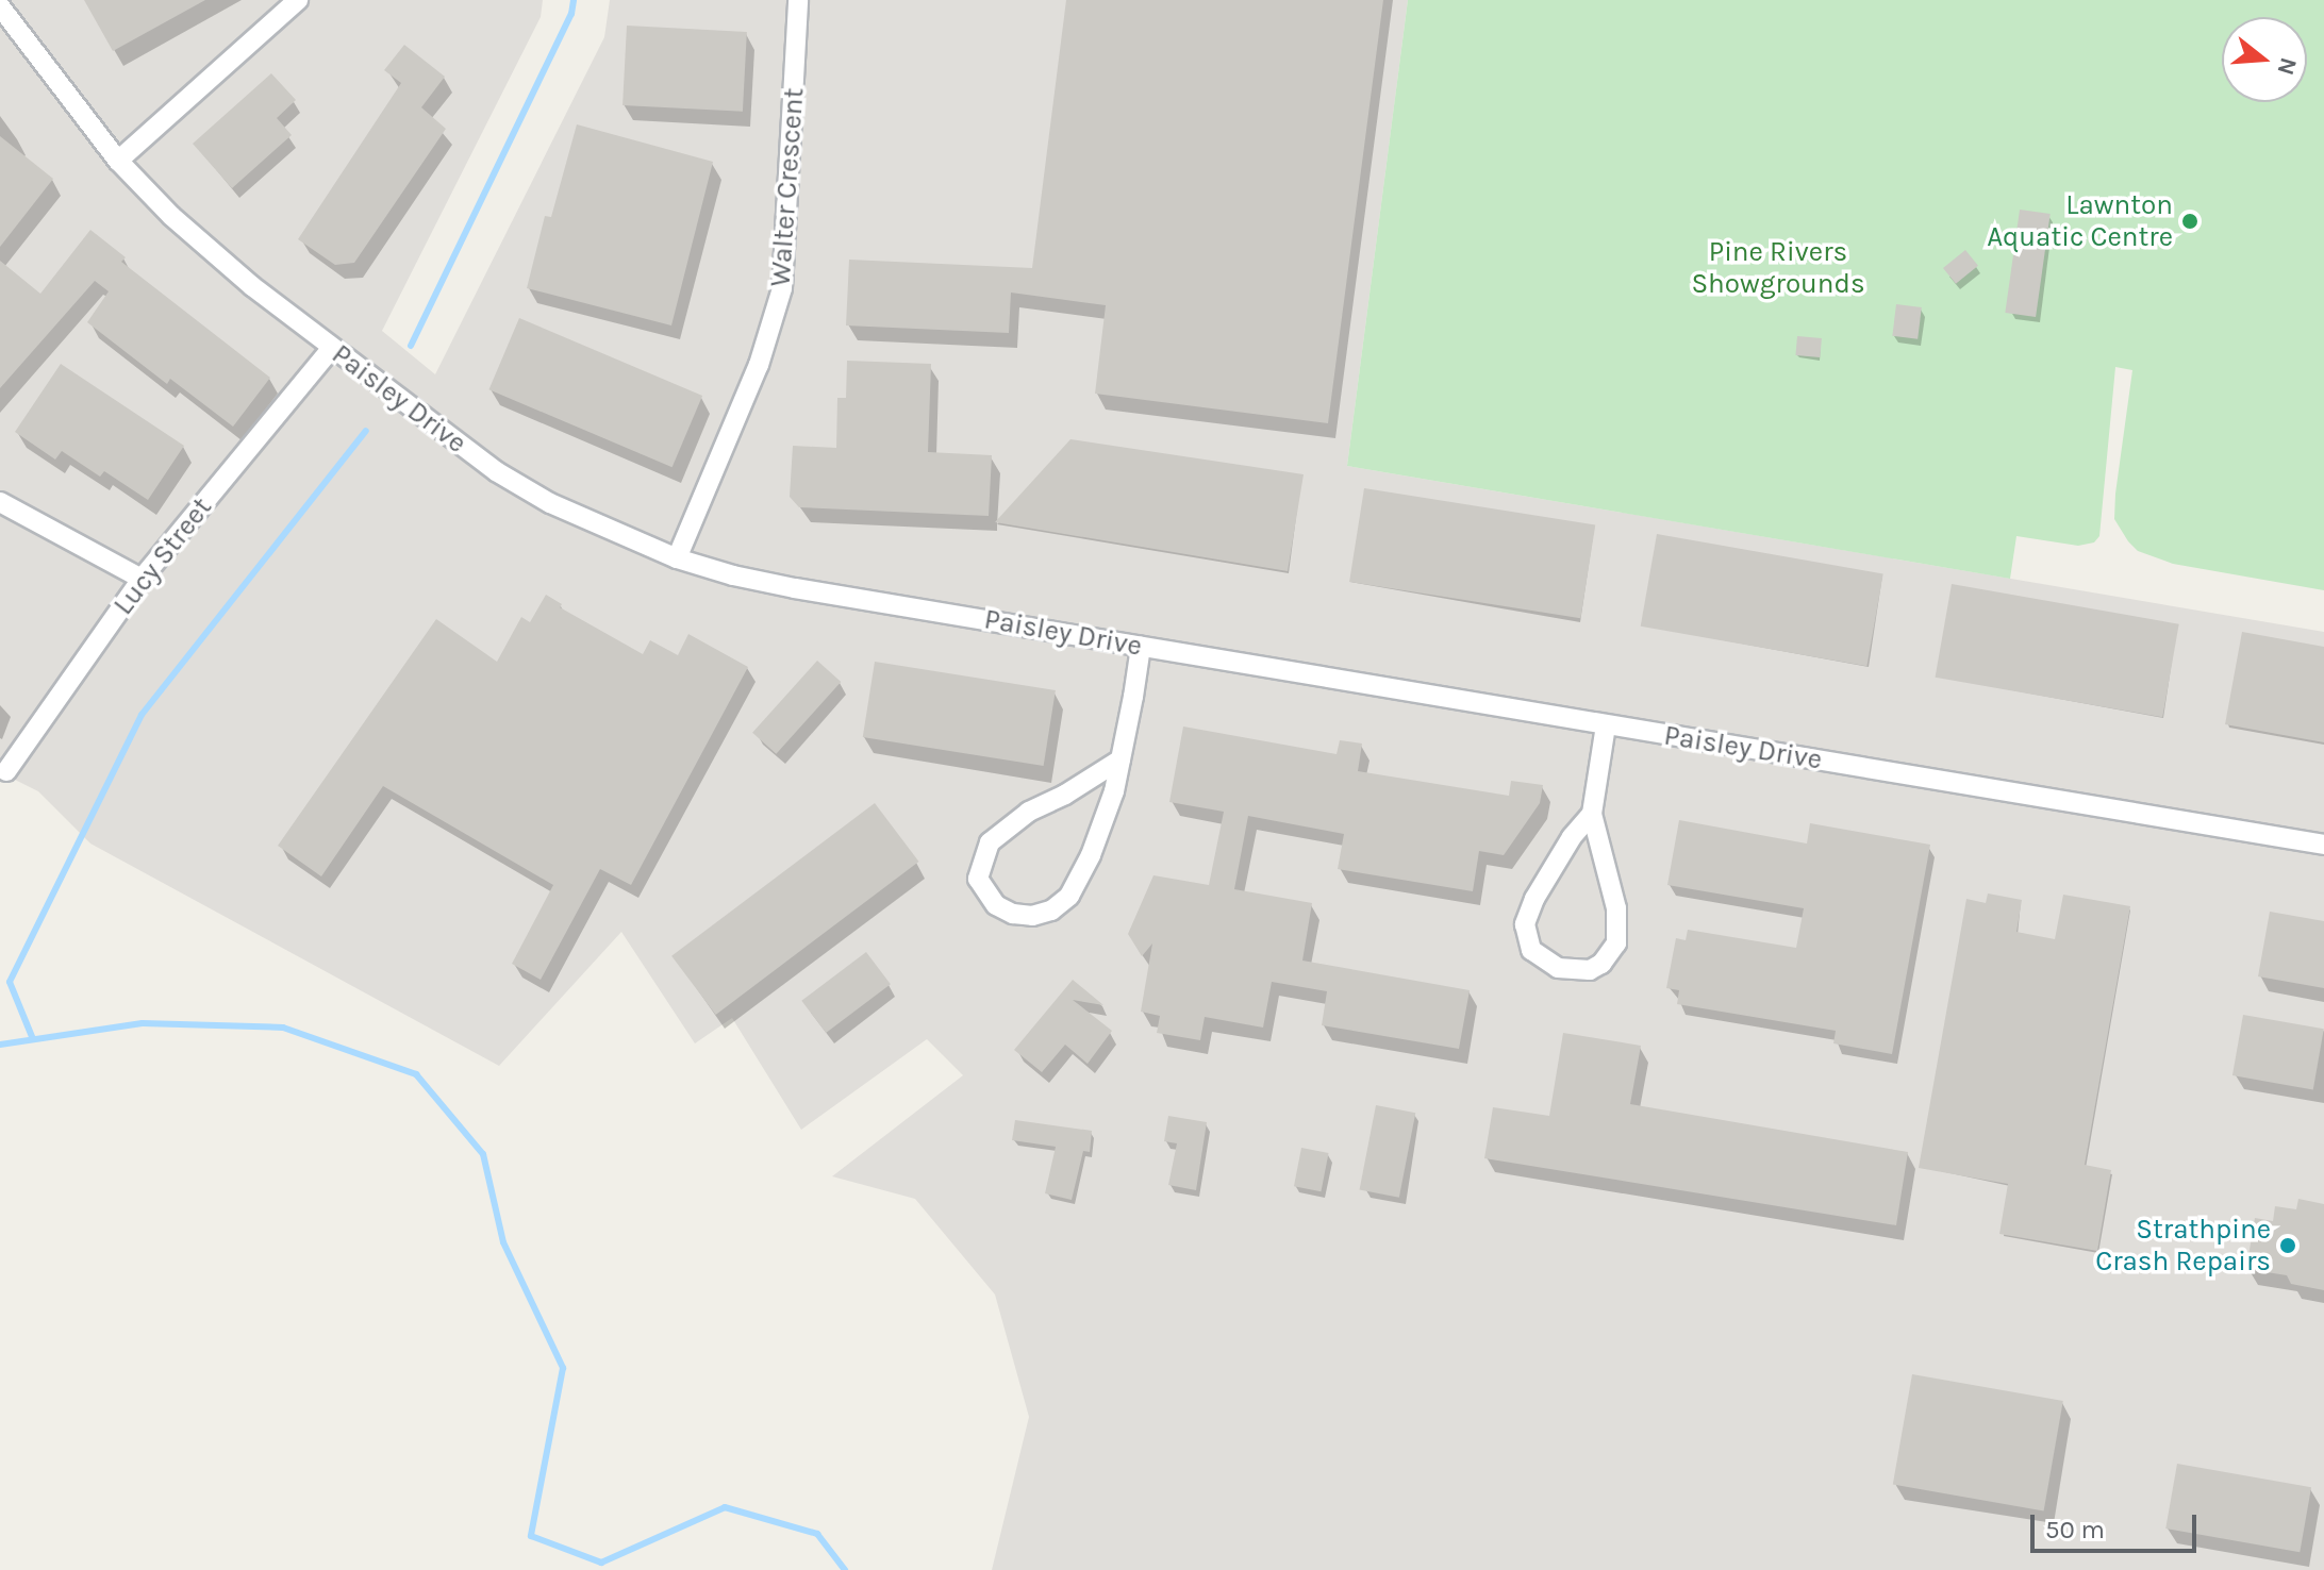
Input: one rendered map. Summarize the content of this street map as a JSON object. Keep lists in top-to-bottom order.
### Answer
{
  "streets": {
    "street": ["Walter Crescent", "Paisley Drive", "Lucy Street"]
  },
  "crossings": [
    ["Walter Crescent", "Paisley Drive"],
    ["Paisley Drive", "Lucy Street"]
  ],
  "parks": ["Pine Rivers Showgrounds"],
  "places": ["Lawnton Aquatic Centre", "Strathpine Crash Repairs"],
  "scale_bar": "50 m",
  "north": "right"
}
